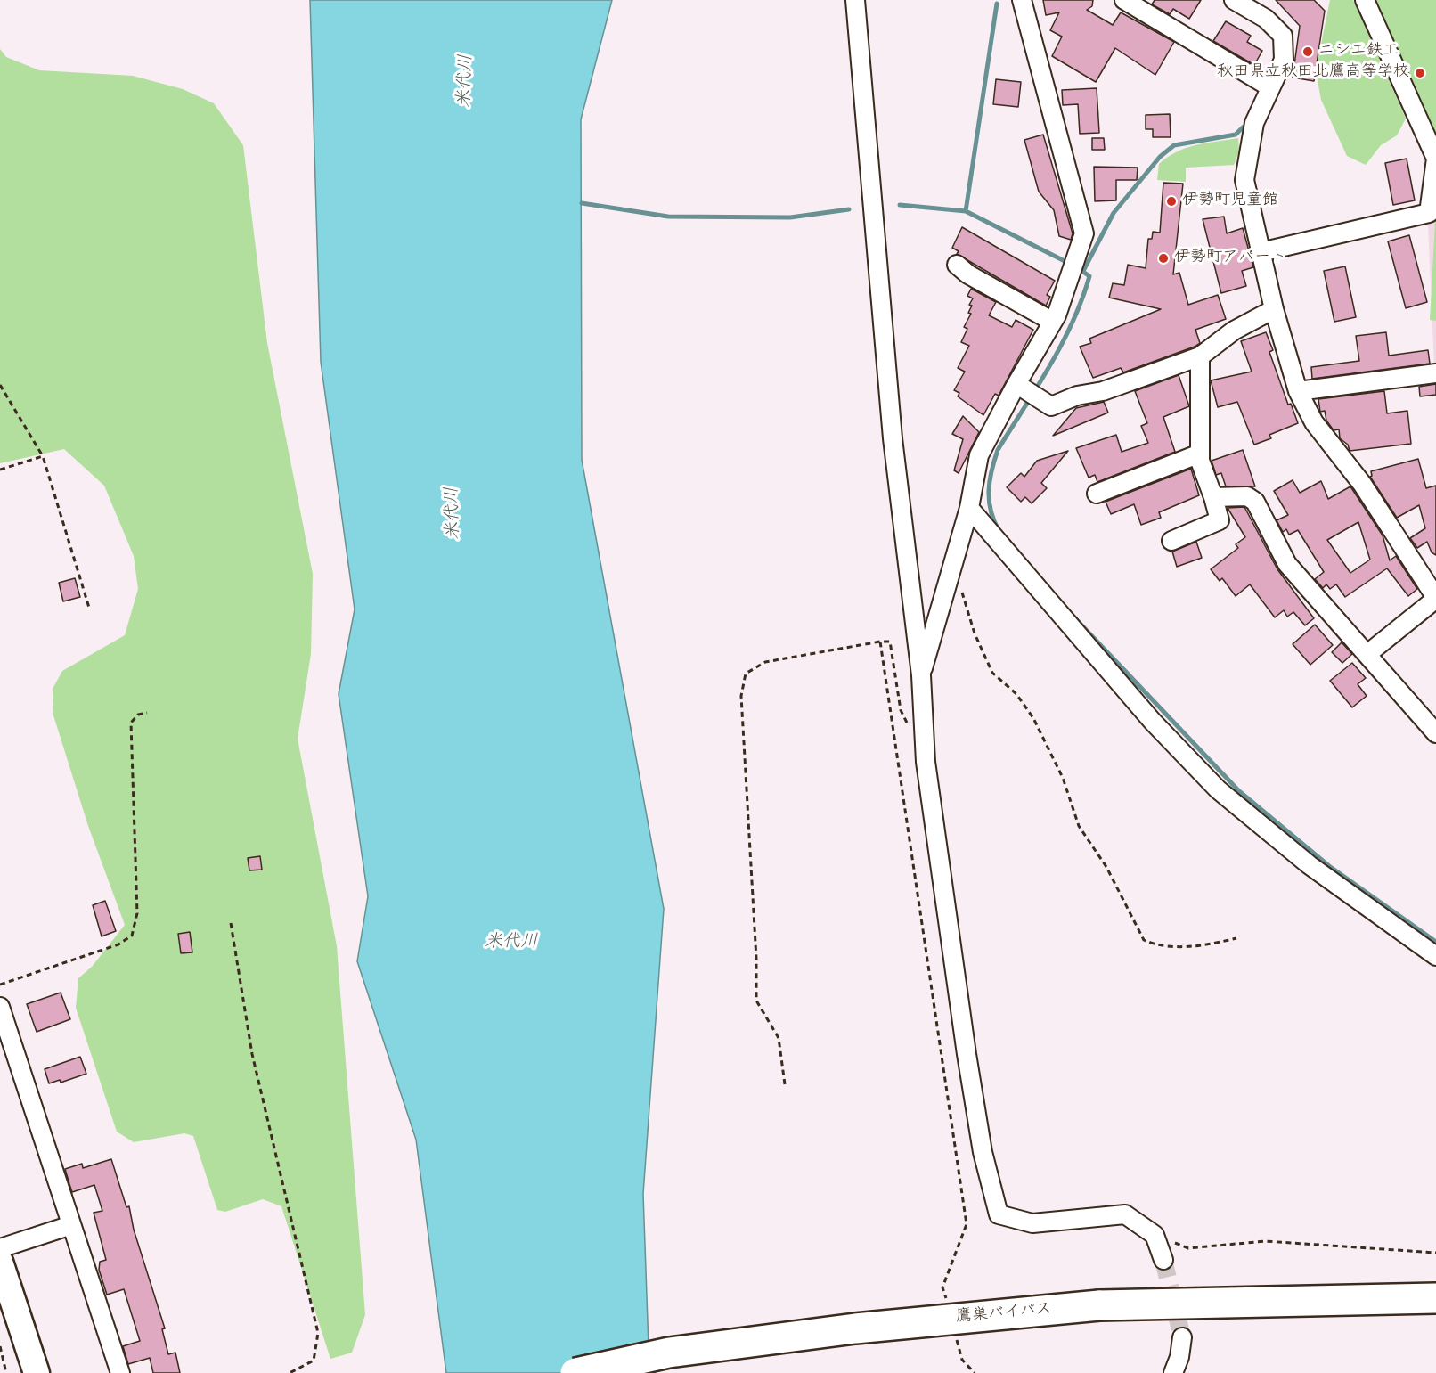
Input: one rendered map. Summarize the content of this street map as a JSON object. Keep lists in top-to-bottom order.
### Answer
{
  "streets": {
    "highway": ["鷹巣バイパス"]
  },
  "water": ["米代川"],
  "places": [
    "ニシエ鉄工",
    "秋田県立秋田北鷹高等学校",
    "伊勢町児童館",
    "伊勢町アパート"
  ]
}
